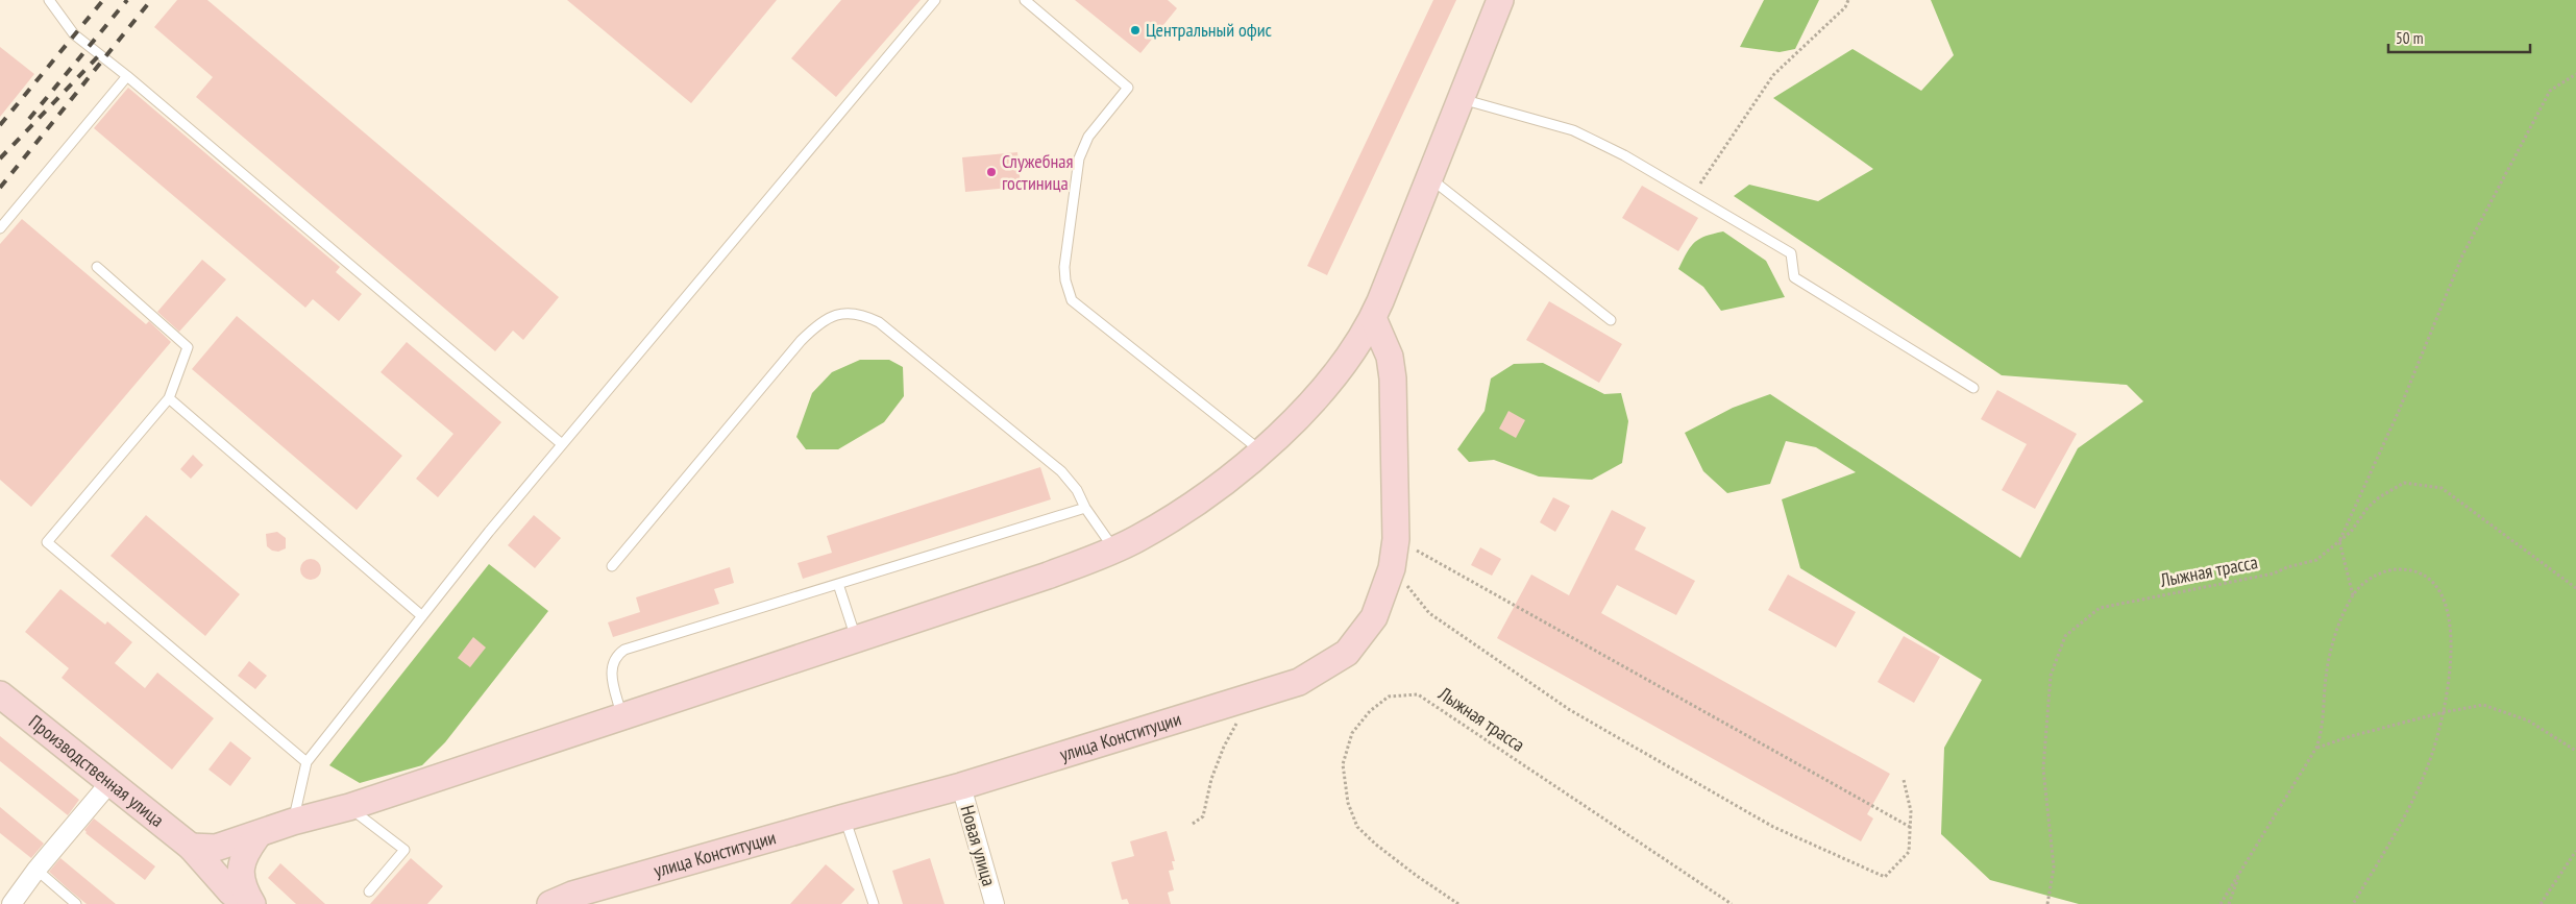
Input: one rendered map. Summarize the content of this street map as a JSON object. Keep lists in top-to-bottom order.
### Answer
{
  "streets": {
    "street": ["улица Конституции", "Производственная улица", "Новая улица"],
    "path": ["Лыжная трасса"]
  },
  "crossings": [
    ["улица Конституции", "Новая улица"]
  ],
  "places": ["Центральный офис", "Служебная гостиница"],
  "scale_bar": "50 m"
}
